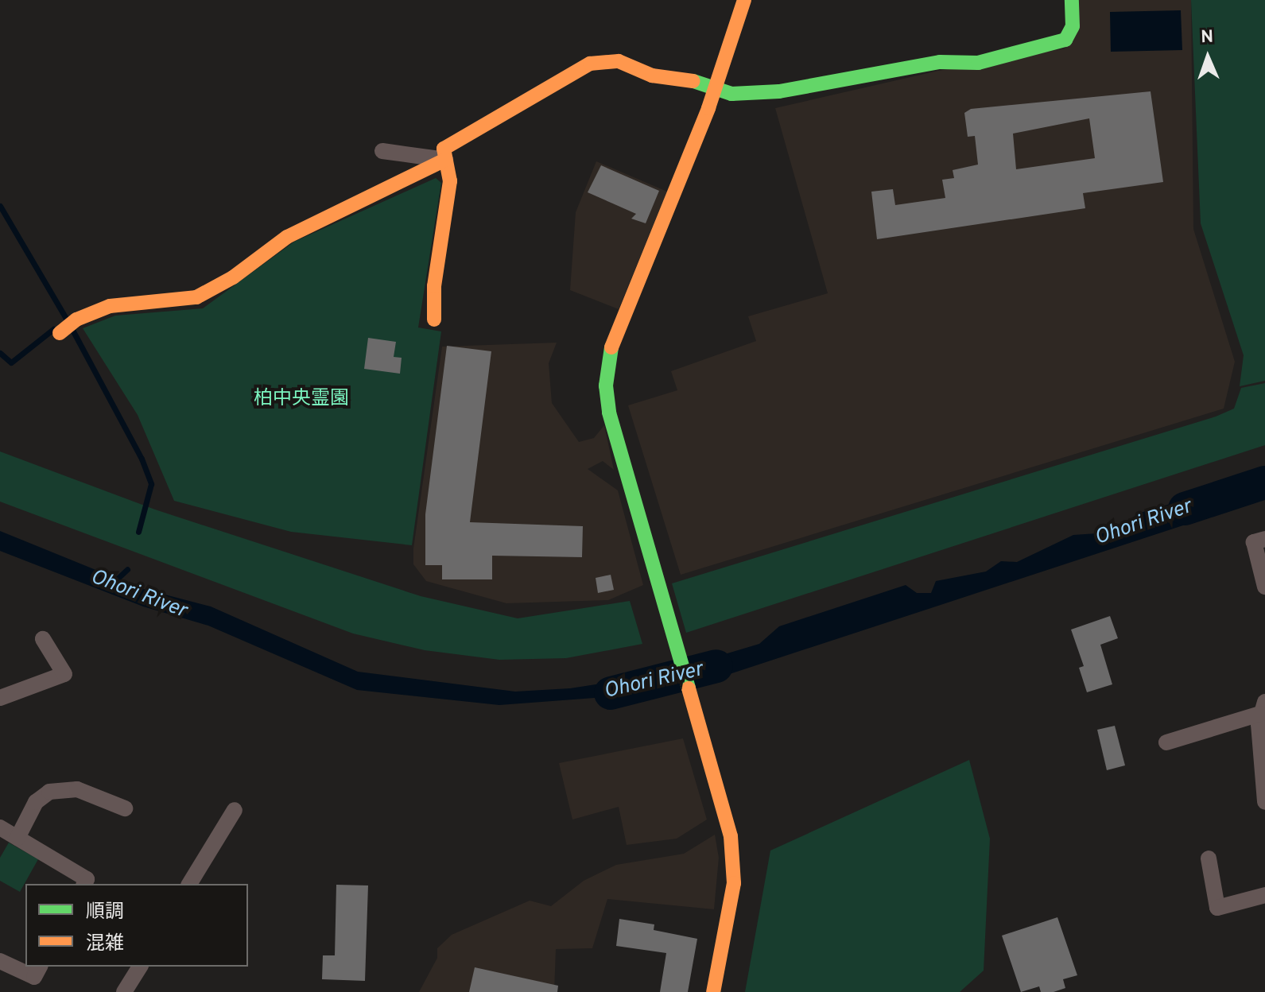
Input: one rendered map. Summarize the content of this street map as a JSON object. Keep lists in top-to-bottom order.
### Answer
{
  "water": ["Ohori River"],
  "parks": ["柏中央霊園"],
  "legend": ["順調", "混雑"],
  "north": "top"
}
